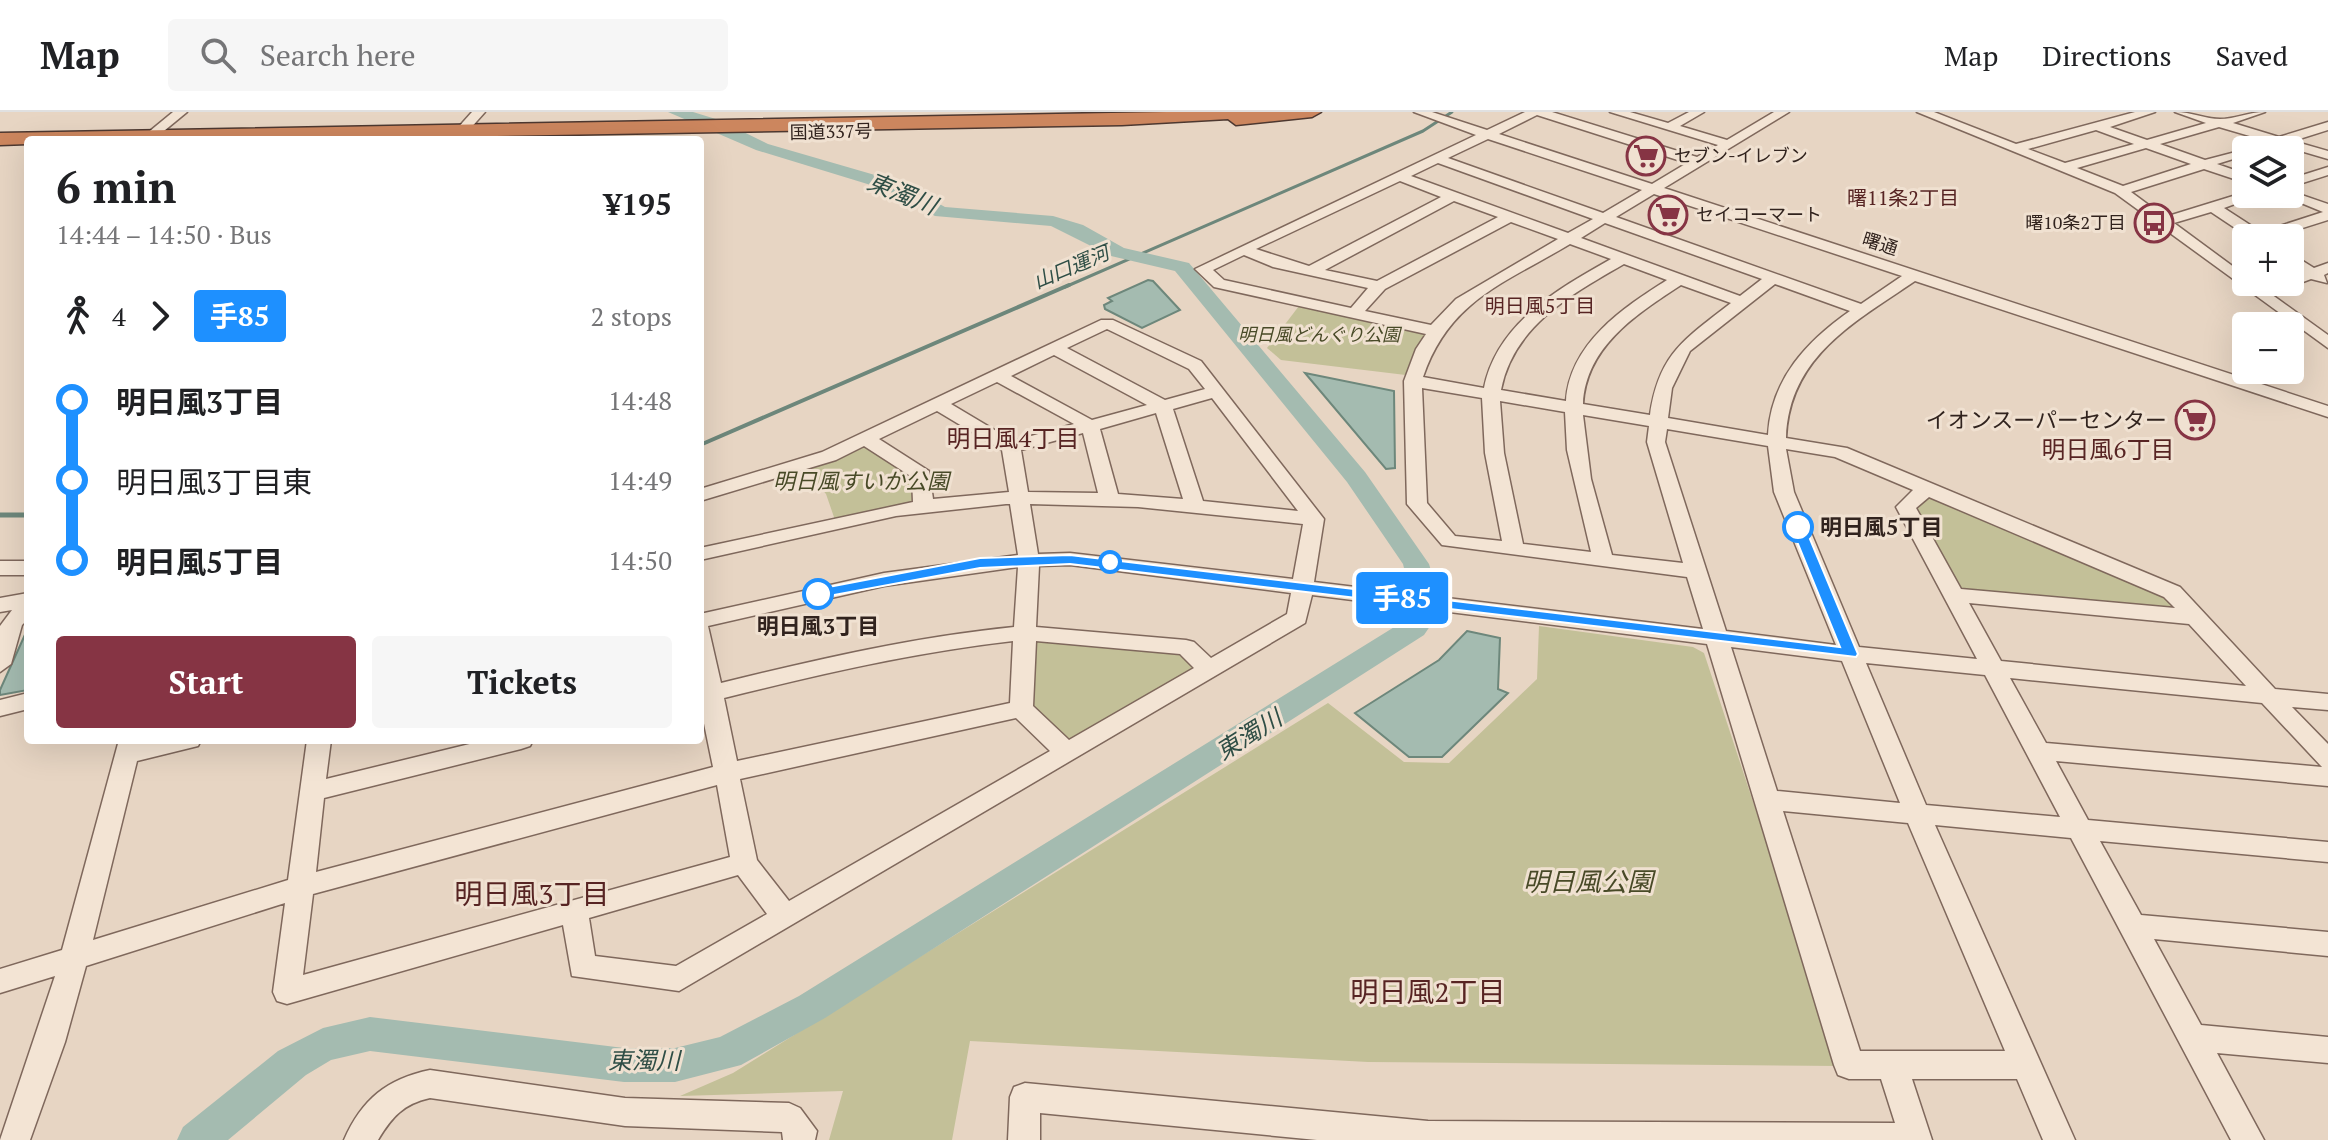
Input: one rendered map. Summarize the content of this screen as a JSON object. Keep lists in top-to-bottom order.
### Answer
{
  "streets": {
    "highway": ["国道337号"],
    "street": ["曙通"]
  },
  "districts": [
    "曙11条2丁目",
    "明日風5丁目",
    "明日風4丁目",
    "明日風6丁目",
    "明日風3丁目",
    "明日風2丁目"
  ],
  "water": ["東濁川", "山口運河"],
  "parks": ["明日風どんぐり公園", "明日風すいか公園", "明日風公園"],
  "places": {
    "supermarket": ["セブン-イレブン", "セイコーマート", "イオンスーパーセンター"],
    "bus stop": ["曙10条2丁目"],
    "other": ["明日風5丁目", "明日風3丁目"]
  },
  "lines": ["bus line 手85"],
  "page": {
    "header": "Map",
    "search": "Search here",
    "nav": ["Map", "Directions", "Saved"],
    "on_map": "手85",
    "map_buttons": ["+", "−"],
    "heading": ["6 min", "14:44 – 14:50 · Bus", "¥195"],
    "legs": ["4", "手85", "2 stops"],
    "list": [
      {
        "name": "明日風3丁目",
        "value": "14:48"
      },
      {
        "name": "明日風3丁目東",
        "value": "14:49"
      },
      {
        "name": "明日風5丁目",
        "value": "14:50"
      }
    ],
    "buttons": ["Start", "Tickets"]
  }
}
